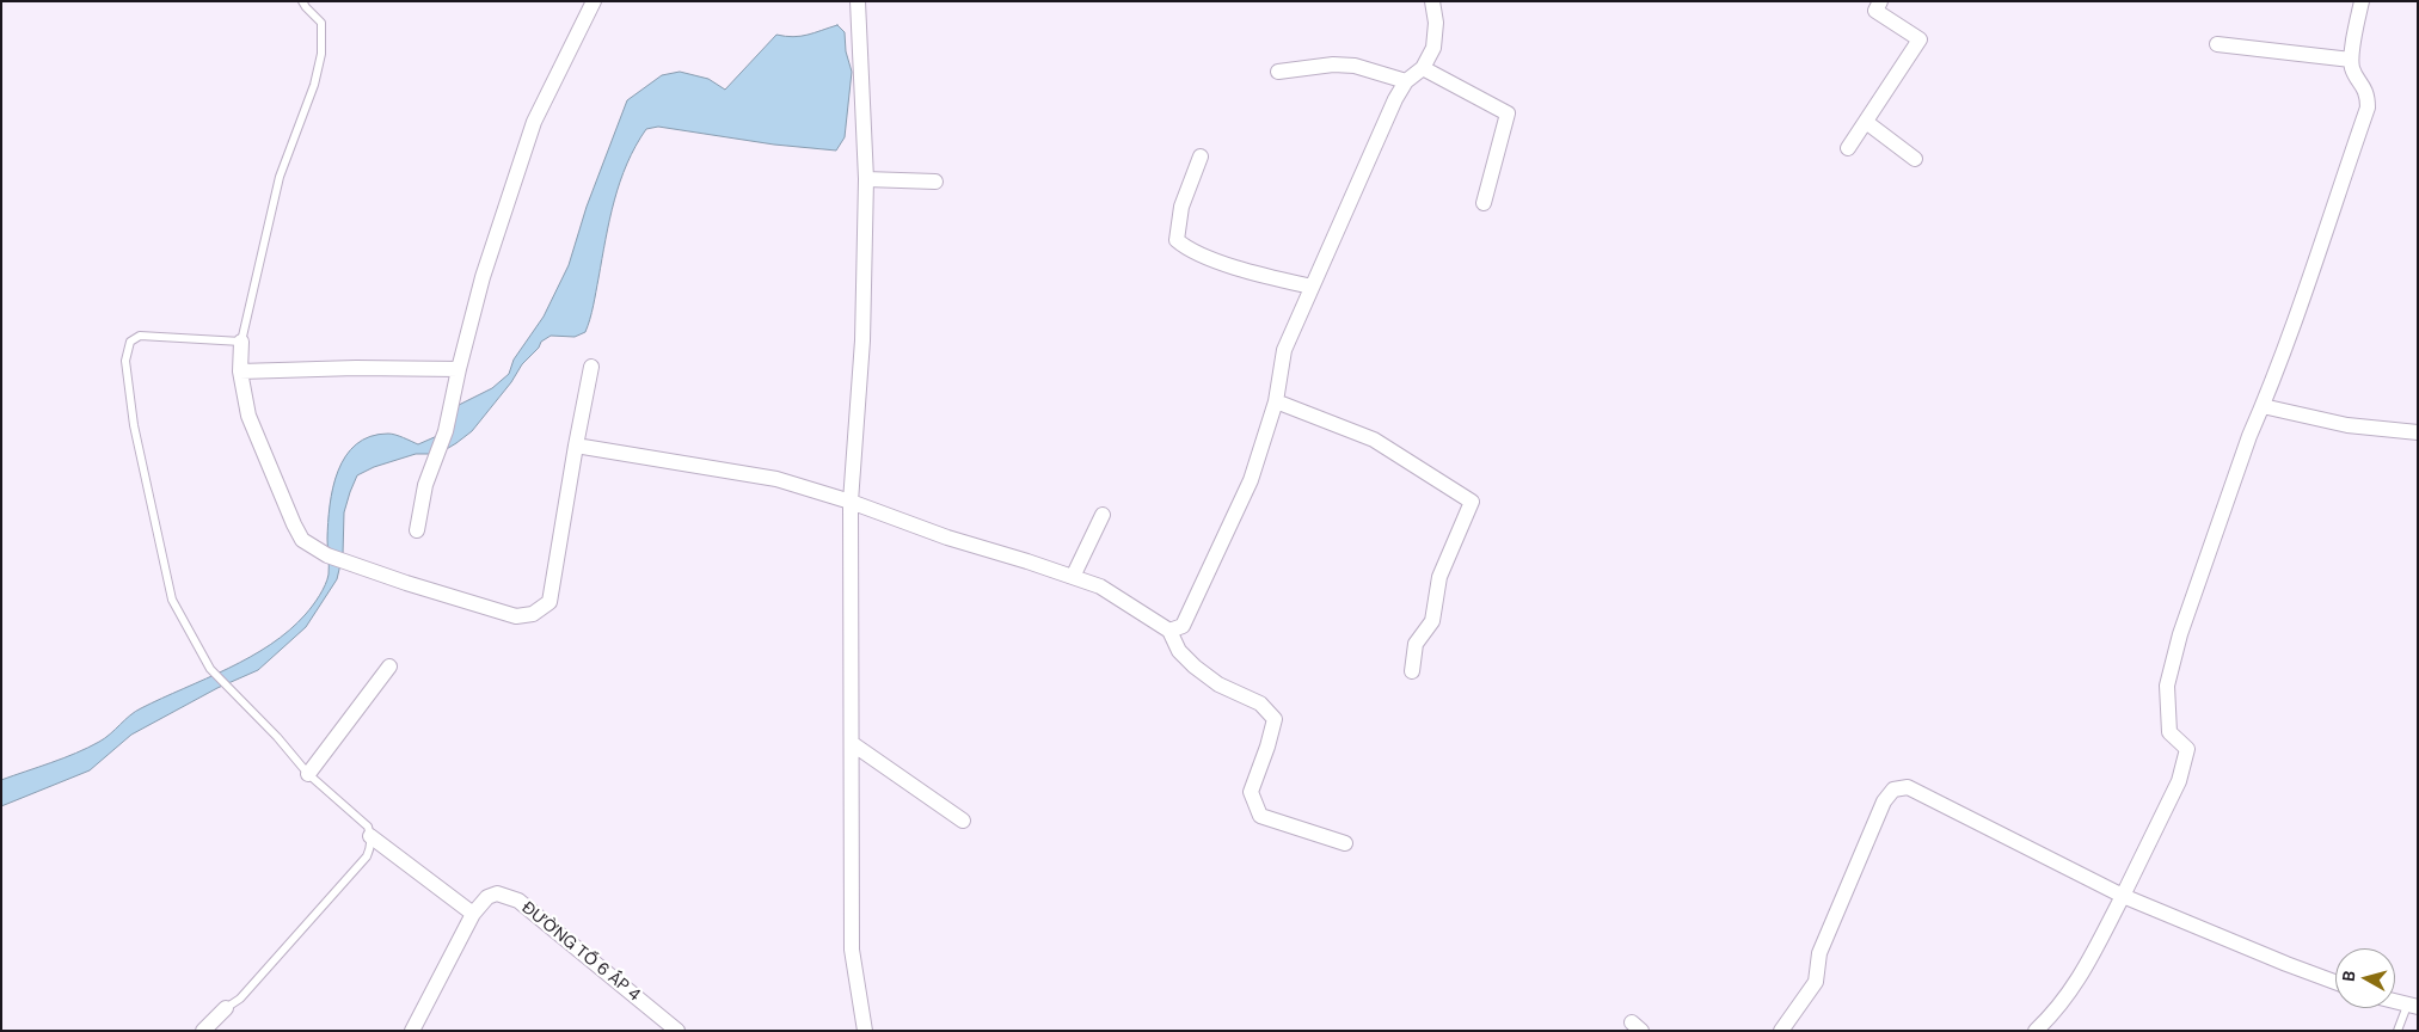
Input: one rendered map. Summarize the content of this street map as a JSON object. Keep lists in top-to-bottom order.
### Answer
{
  "streets": {
    "street": ["ĐƯỜNG TỔ 6 ẤP 4"]
  },
  "north": "left"
}
